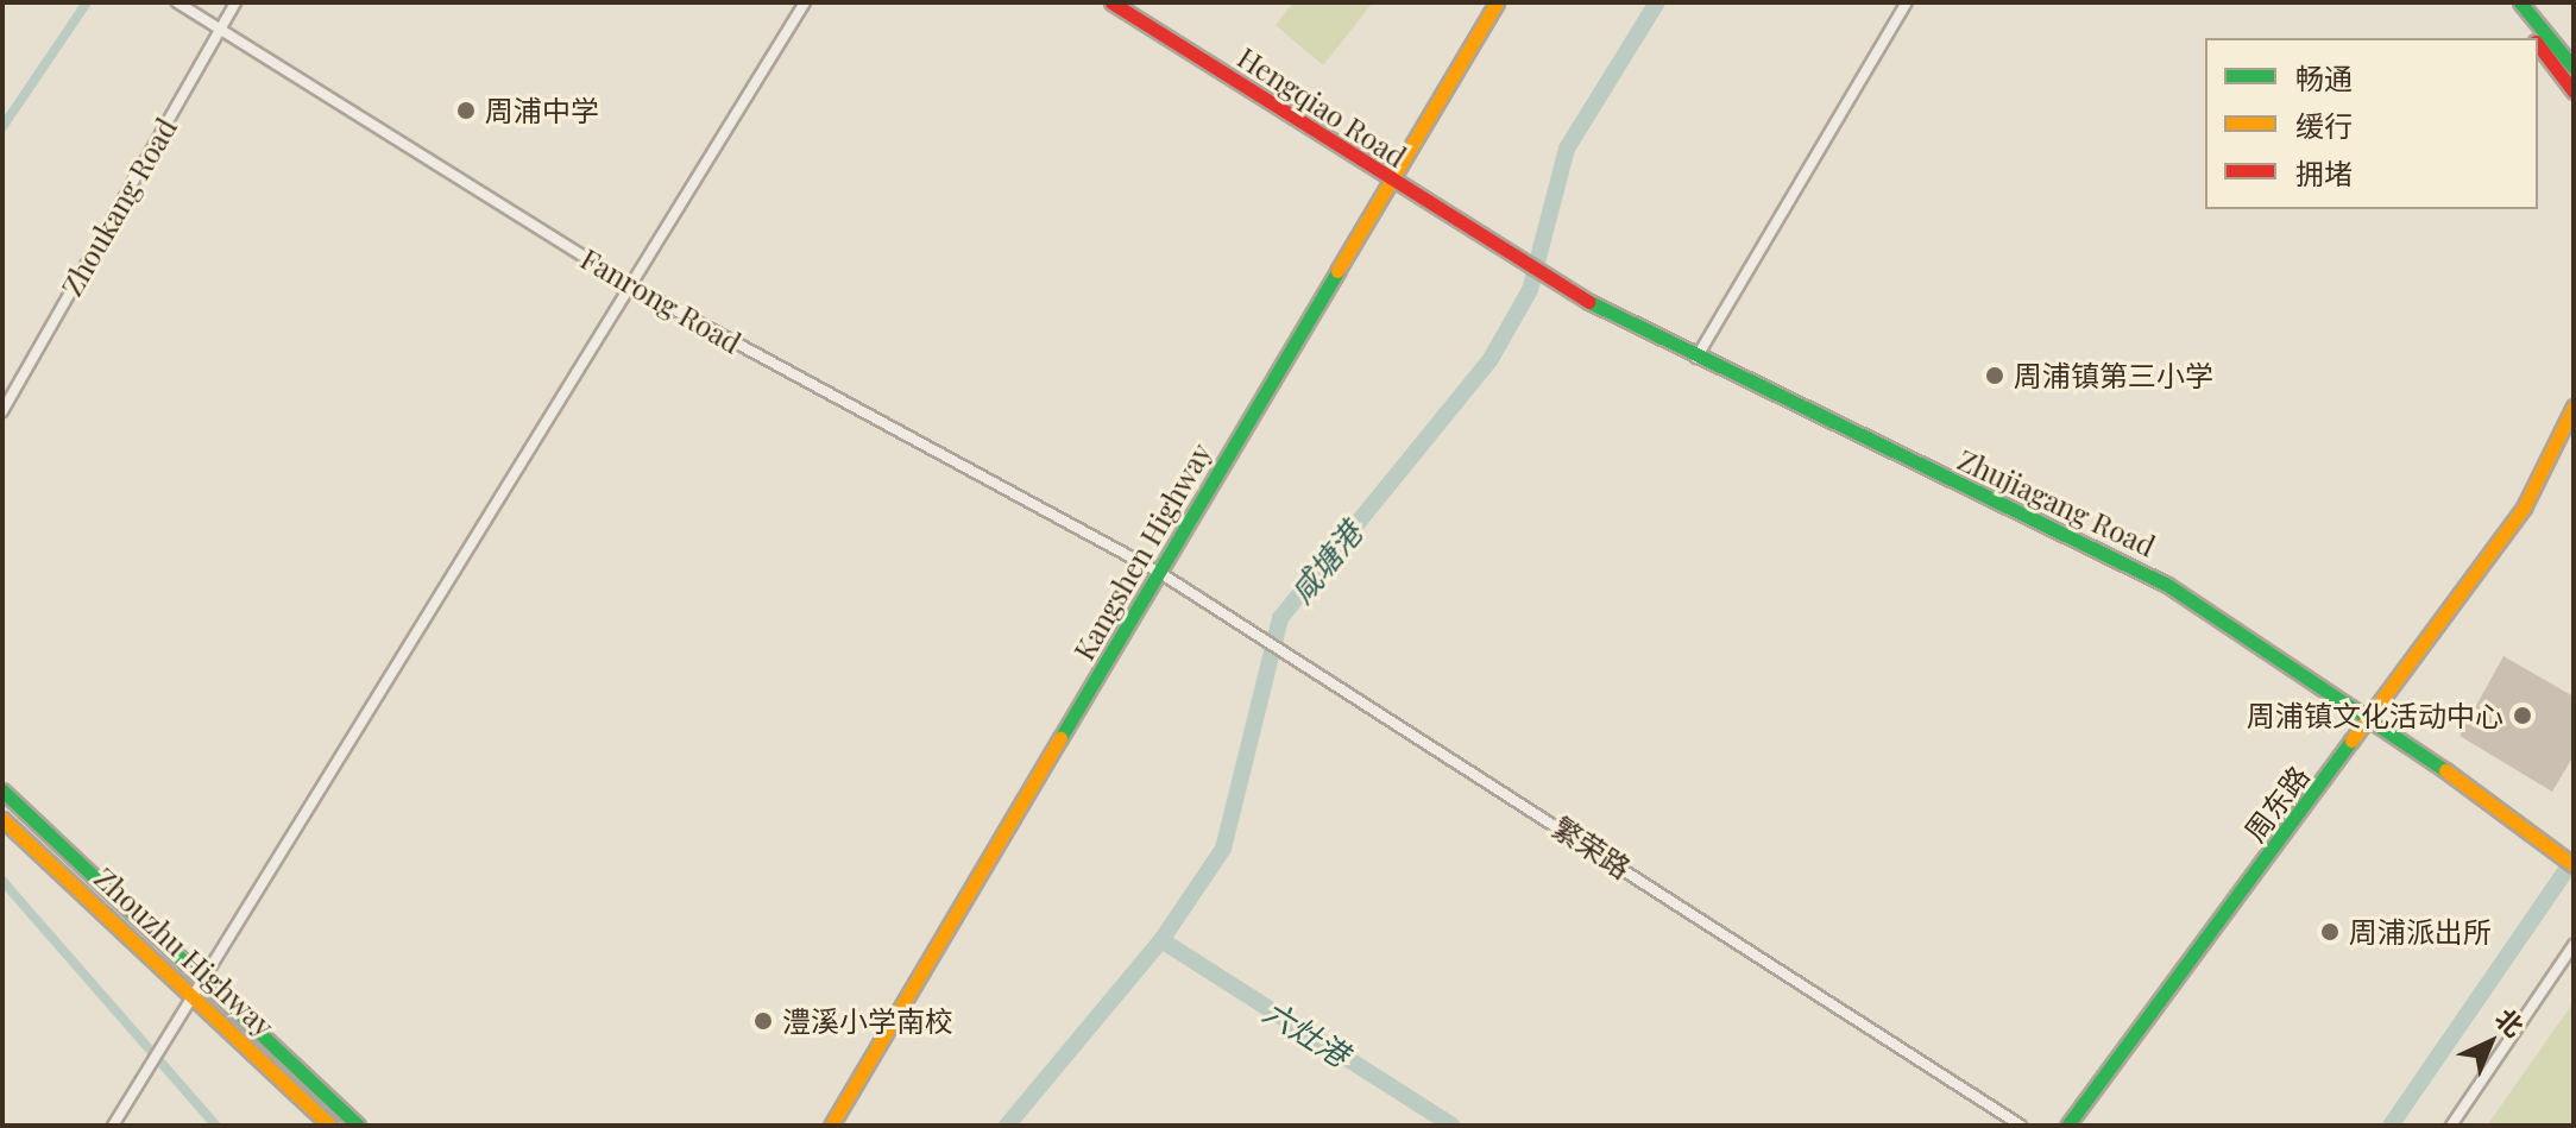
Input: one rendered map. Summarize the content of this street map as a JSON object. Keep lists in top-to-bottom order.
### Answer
{
  "streets": {
    "street": [
      "Hengqiao Road",
      "Zhoukang Road",
      "Fanrong Road",
      "Zhujiagang Road",
      "Kangshen Highway",
      "周东路",
      "繁荣路",
      "Zhouzhu Highway"
    ]
  },
  "crossings": [
    ["Hengqiao Road", "Zhujiagang Road"],
    ["Hengqiao Road", "Kangshen Highway"],
    ["Zhoukang Road", "Fanrong Road"],
    ["Fanrong Road", "Kangshen Highway"],
    ["Fanrong Road", "繁荣路"],
    ["Zhujiagang Road", "周东路"],
    ["Kangshen Highway", "繁荣路"]
  ],
  "water": ["咸塘港", "六灶港"],
  "places": [
    "周浦中学",
    "周浦镇第三小学",
    "周浦镇文化活动中心",
    "周浦派出所",
    "澧溪小学南校"
  ],
  "legend": ["畅通", "缓行", "拥堵"],
  "north": "top right"
}
